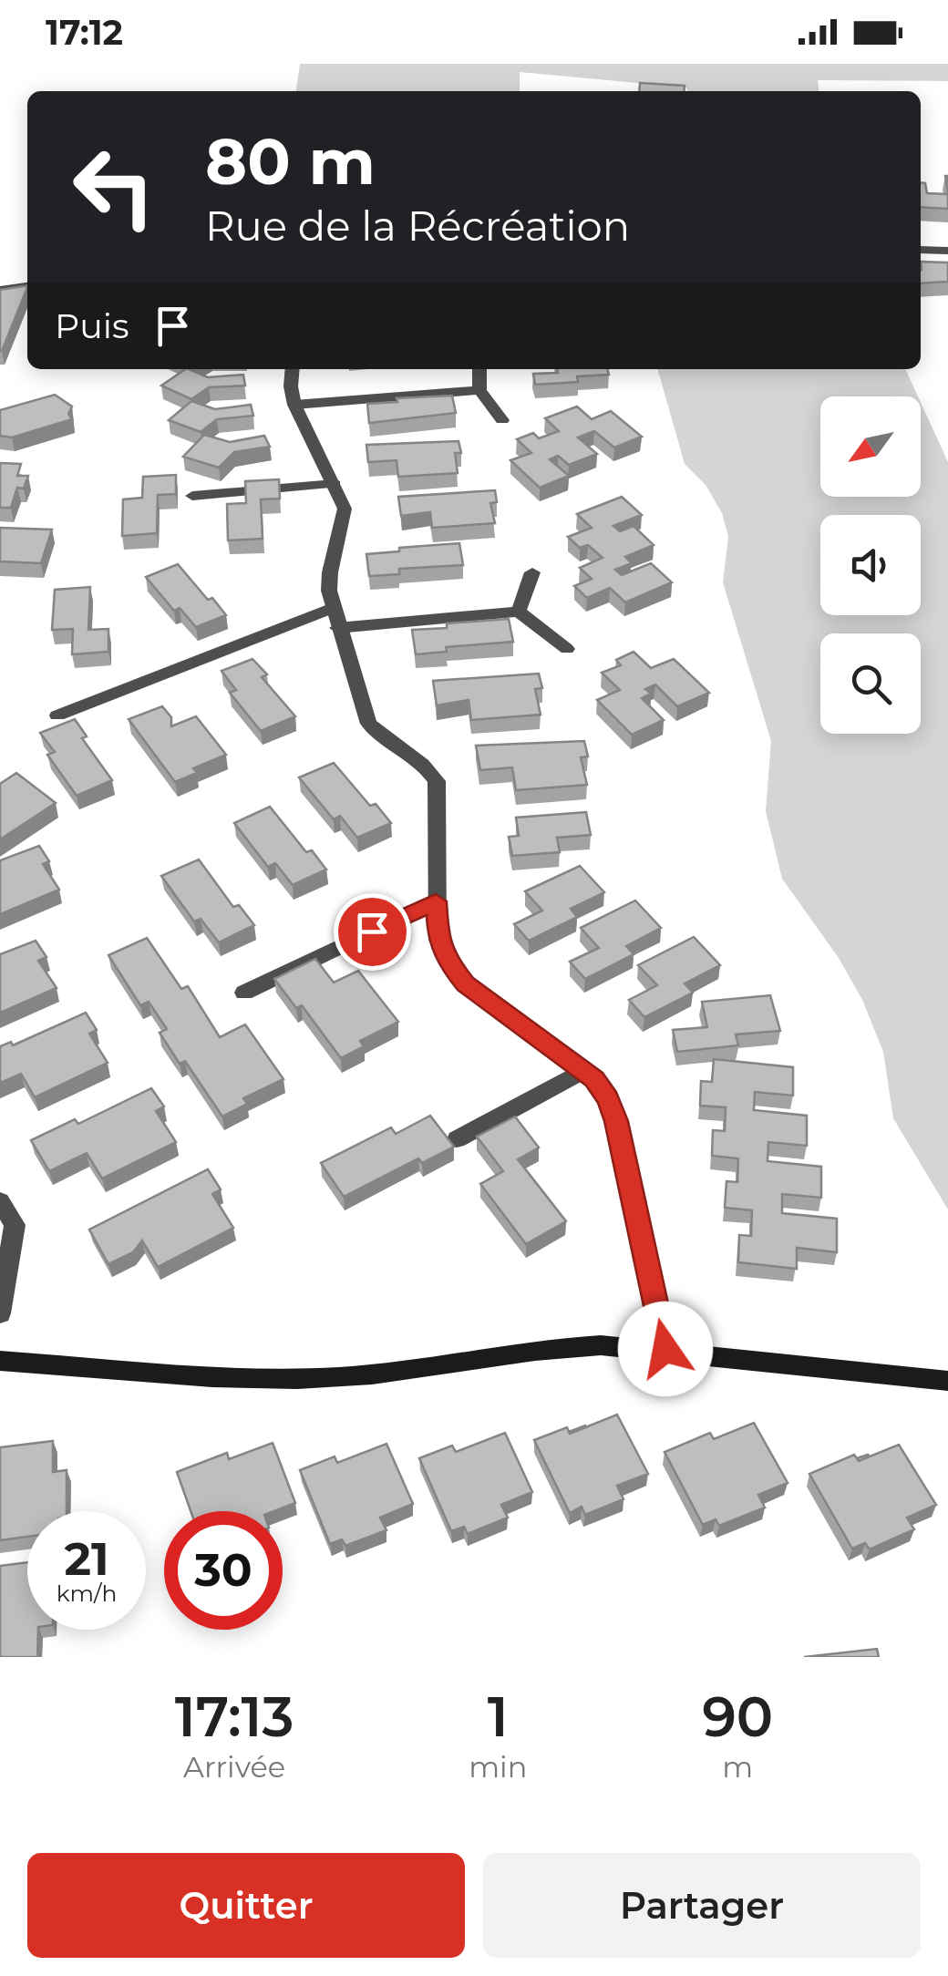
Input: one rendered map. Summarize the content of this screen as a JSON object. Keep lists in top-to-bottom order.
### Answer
{
  "north": "bottom left",
  "page": {
    "status": "17:12",
    "turn": ["80 m", "Rue de la Récréation"],
    "then": "Puis",
    "speed": "21 km/h",
    "limit": "30",
    "eta": [
      "17:13",
      "Arrivée",
      "1",
      "min",
      "90",
      "m"
    ],
    "buttons": ["Quitter", "Partager"]
  }
}
